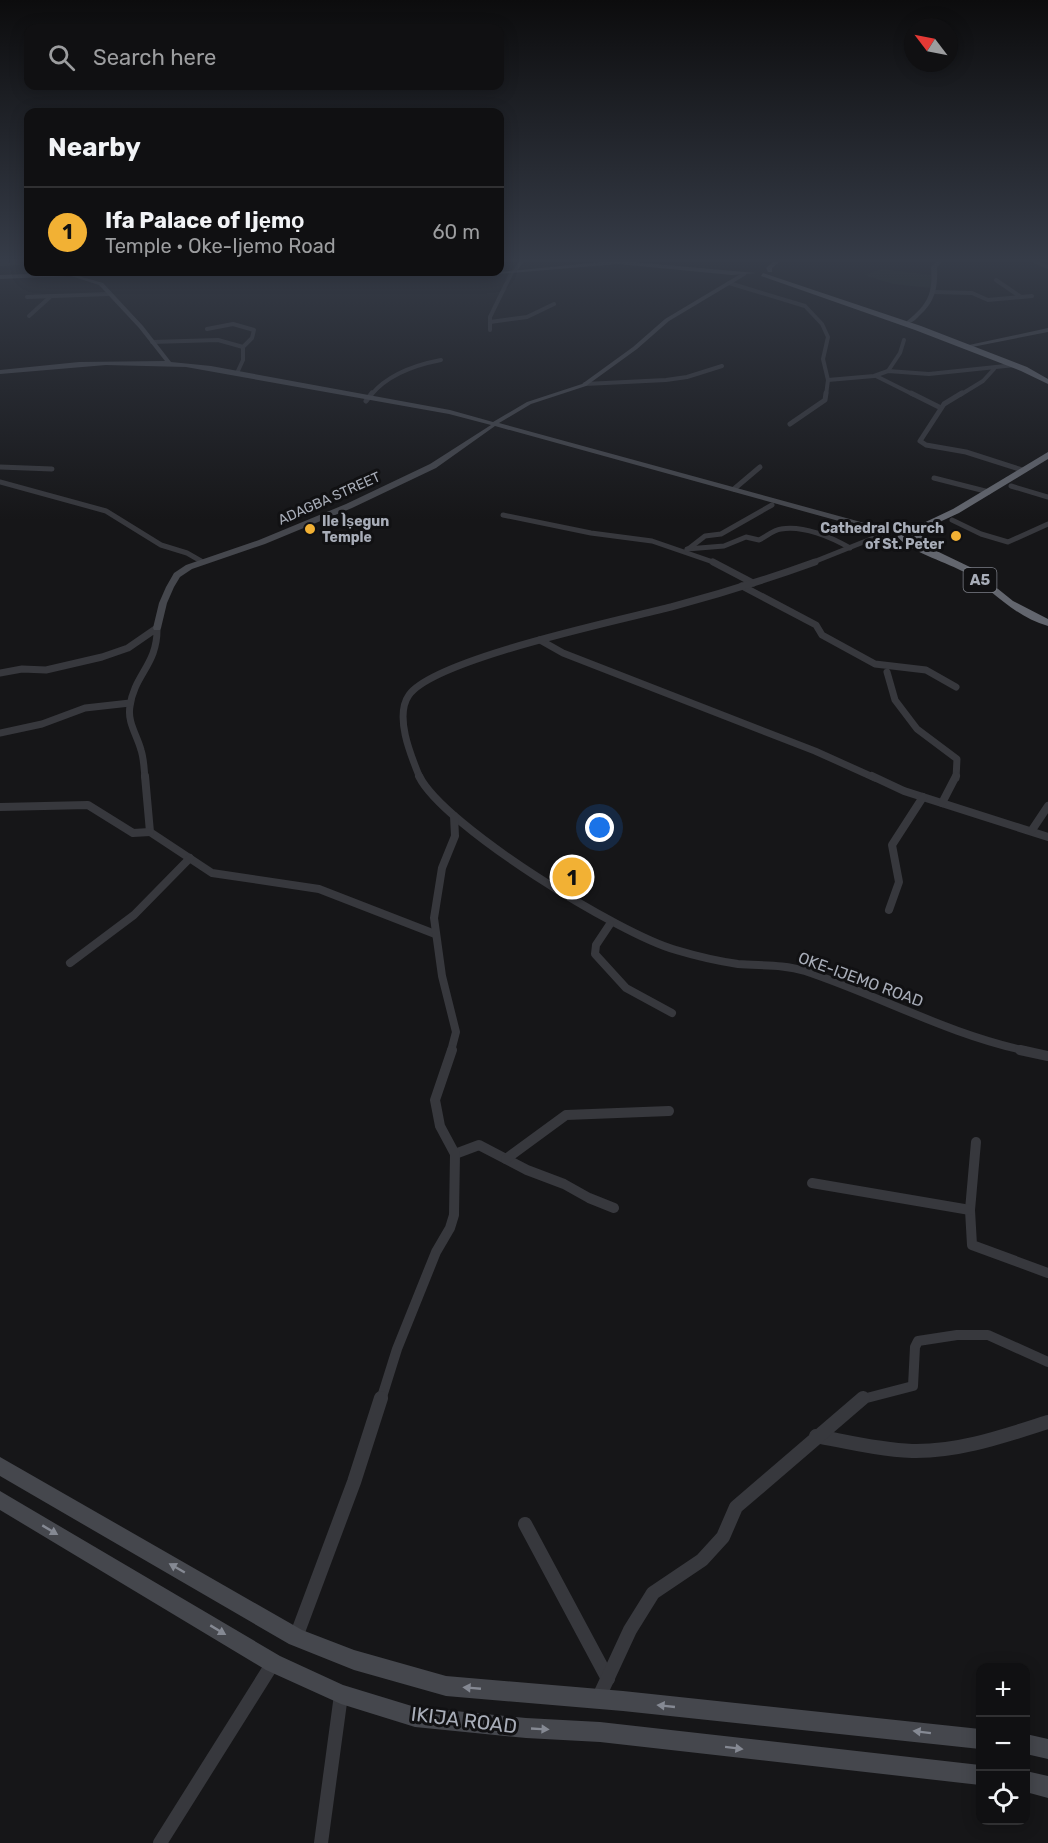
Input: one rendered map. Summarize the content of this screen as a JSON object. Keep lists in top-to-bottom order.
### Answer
{
  "streets": {
    "highway": ["A5"],
    "street": ["ADAGBA STREET", "OKE-IJEMO ROAD", "IKIJA ROAD"]
  },
  "places": ["Ile Ìṣegun Temple", "Cathedral Church of St. Peter"],
  "north": "top left",
  "page": {
    "search": "Search here",
    "heading": "Nearby",
    "list": [
      {
        "mark": "1",
        "name": "Ifa Palace of Ijẹmọ",
        "note": "Temple · Oke-Ijemo Road",
        "value": "60 m"
      }
    ],
    "pins": "1",
    "map_buttons": ["+", "−"]
  }
}
